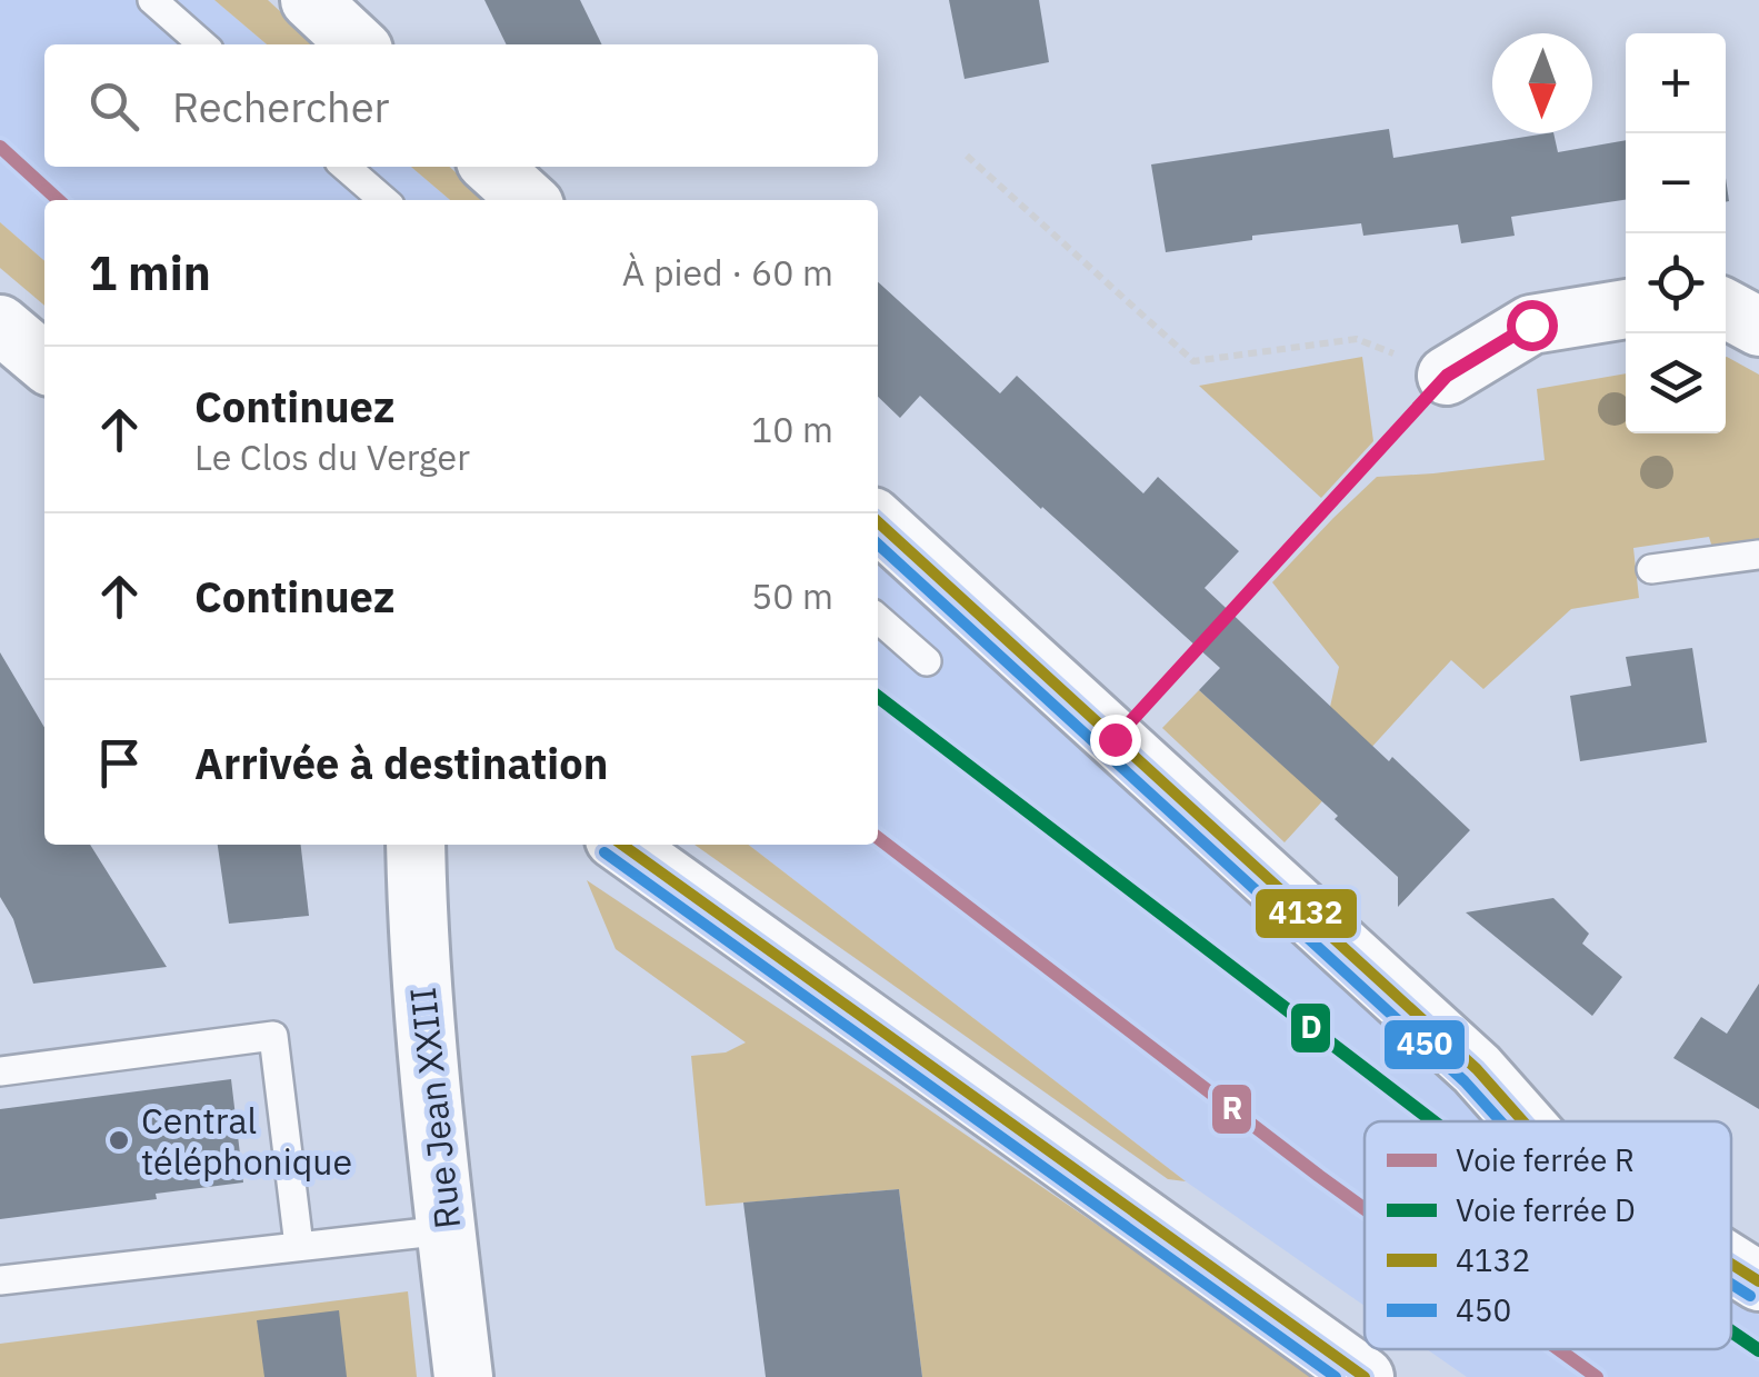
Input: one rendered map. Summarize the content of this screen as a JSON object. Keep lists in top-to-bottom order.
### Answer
{
  "streets": {
    "street": ["Rue Jean XXIII"]
  },
  "places": ["Central téléphonique"],
  "lines": [
    "rail line R",
    "transit line 4132",
    "transit line 450",
    "rail line D"
  ],
  "legend": [
    "Voie ferrée R",
    "Voie ferrée D",
    "4132",
    "450"
  ],
  "north": "bottom",
  "page": {
    "map_buttons": ["+", "−"],
    "search": "Rechercher",
    "heading": ["1 min", "À pied · 60 m"],
    "list": [
      ["Continuez", "Le Clos du Verger", "10 m"],
      ["Continuez", "50 m"],
      "Arrivée à destination"
    ]
  }
}
